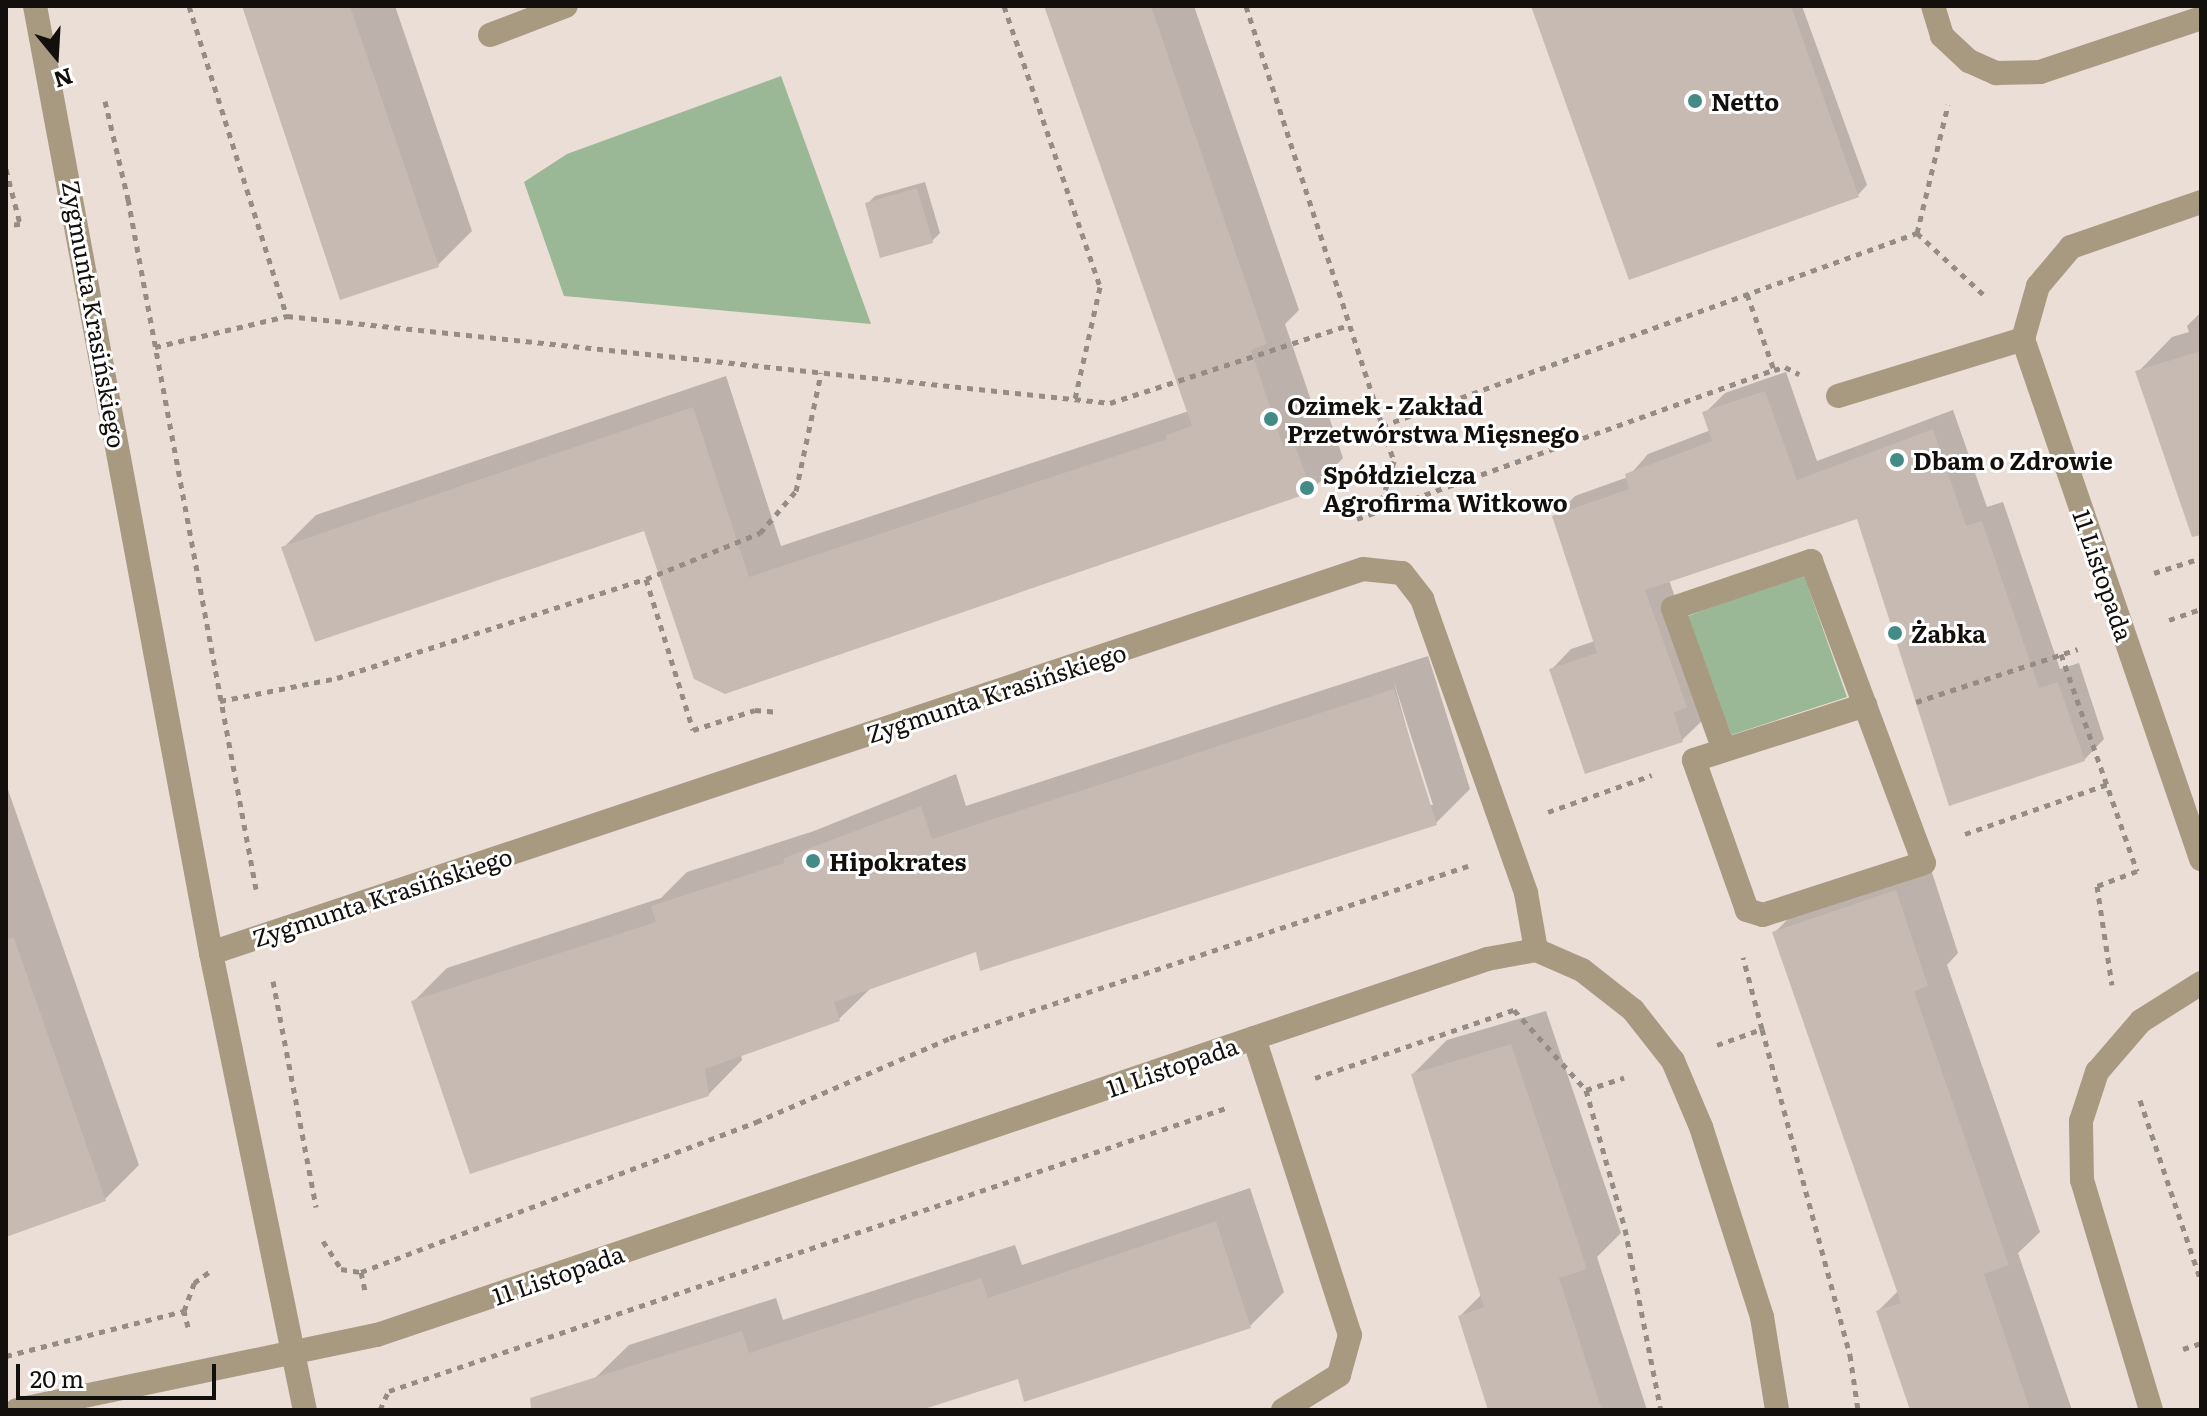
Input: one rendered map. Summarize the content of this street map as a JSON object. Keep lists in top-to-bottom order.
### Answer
{
  "streets": {
    "street": ["Zygmunta Krasińskiego", "11 Listopada"]
  },
  "crossings": [
    ["Zygmunta Krasińskiego", "11 Listopada"]
  ],
  "places": [
    "Netto",
    "Ozimek - Zakład Przetwórstwa Mięsnego",
    "Dbam o Zdrowie",
    "Spółdzielcza Agrofirma Witkowo",
    "Żabka",
    "Hipokrates"
  ],
  "scale_bar": "20 m",
  "north": "bottom"
}
